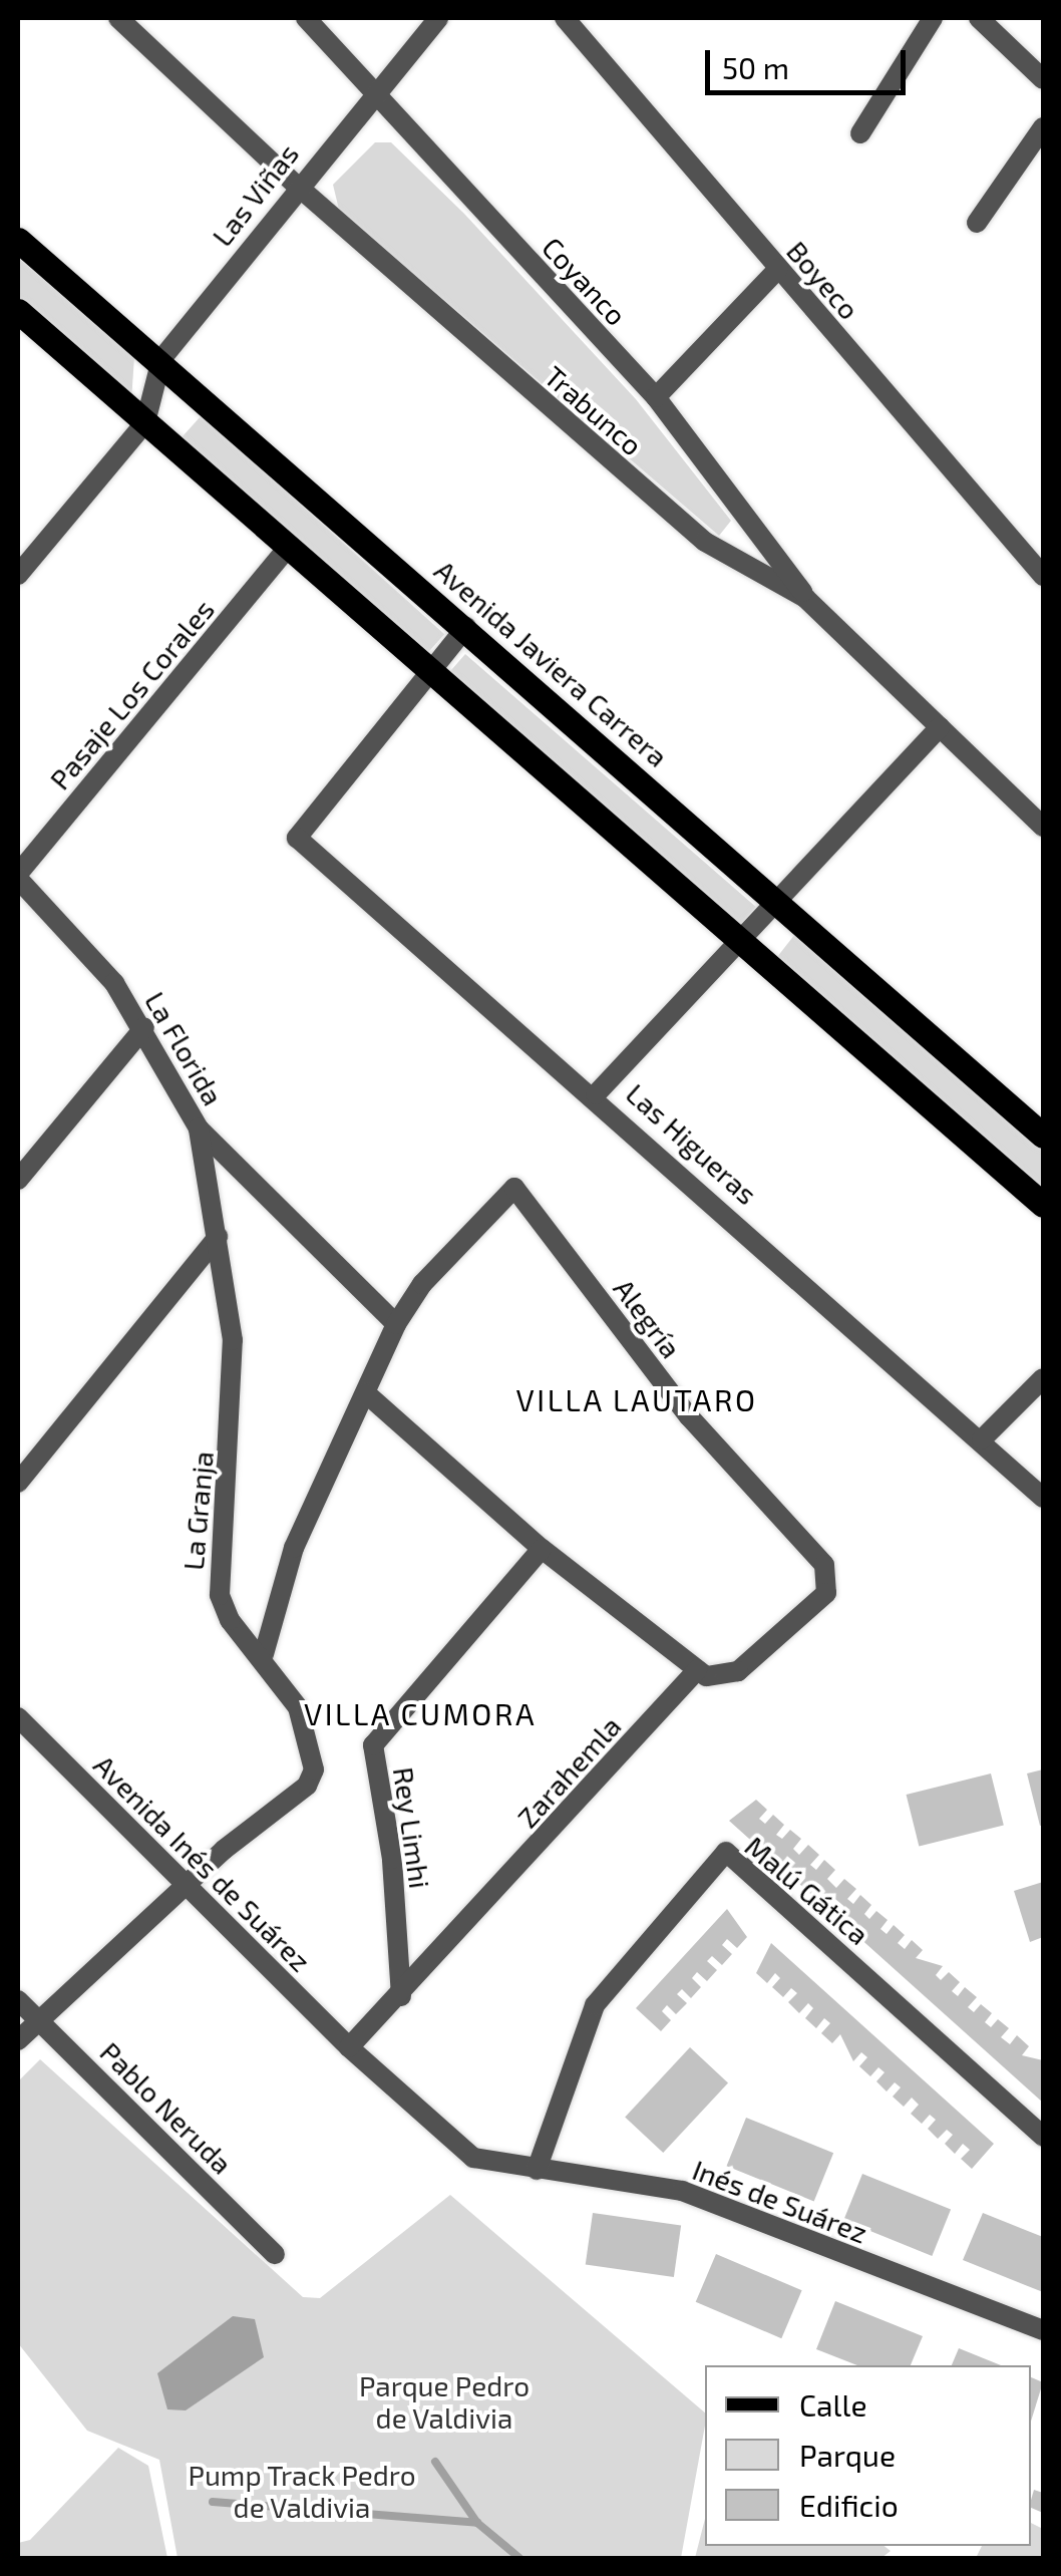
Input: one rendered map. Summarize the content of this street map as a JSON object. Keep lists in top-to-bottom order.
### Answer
{
  "streets": {
    "main road": ["Avenida Javiera Carrera"],
    "street": [
      "Las Viñas",
      "Boyeco",
      "Coyanco",
      "Trabunco",
      "Pasaje Los Corales",
      "La Florida",
      "Las Higueras",
      "Alegría",
      "La Granja",
      "Zarahemla",
      "Rey Limhi",
      "Avenida Inés de Suárez",
      "Malú Gática",
      "Pablo Neruda",
      "Inés de Suárez"
    ]
  },
  "crossings": [
    ["Las Viñas", "Coyanco"],
    ["Las Viñas", "Trabunco"],
    ["Las Viñas", "Avenida Javiera Carrera"],
    ["Coyanco", "Trabunco"],
    ["Pasaje Los Corales", "La Florida"],
    ["La Florida", "Alegría"],
    ["La Florida", "La Granja"],
    ["Alegría", "Zarahemla"],
    ["La Granja", "Avenida Inés de Suárez"],
    ["La Granja", "Pablo Neruda"],
    ["Zarahemla", "Rey Limhi"],
    ["Zarahemla", "Avenida Inés de Suárez"],
    ["Zarahemla", "Inés de Suárez"],
    ["Avenida Inés de Suárez", "Inés de Suárez"],
    ["Malú Gática", "Inés de Suárez"]
  ],
  "districts": ["VILLA LAUTARO", "VILLA CUMORA"],
  "parks": ["Parque Pedro de Valdivia", "Pump Track Pedro de Valdivia"],
  "legend": ["Calle", "Parque", "Edificio"],
  "scale_bar": "50 m"
}
